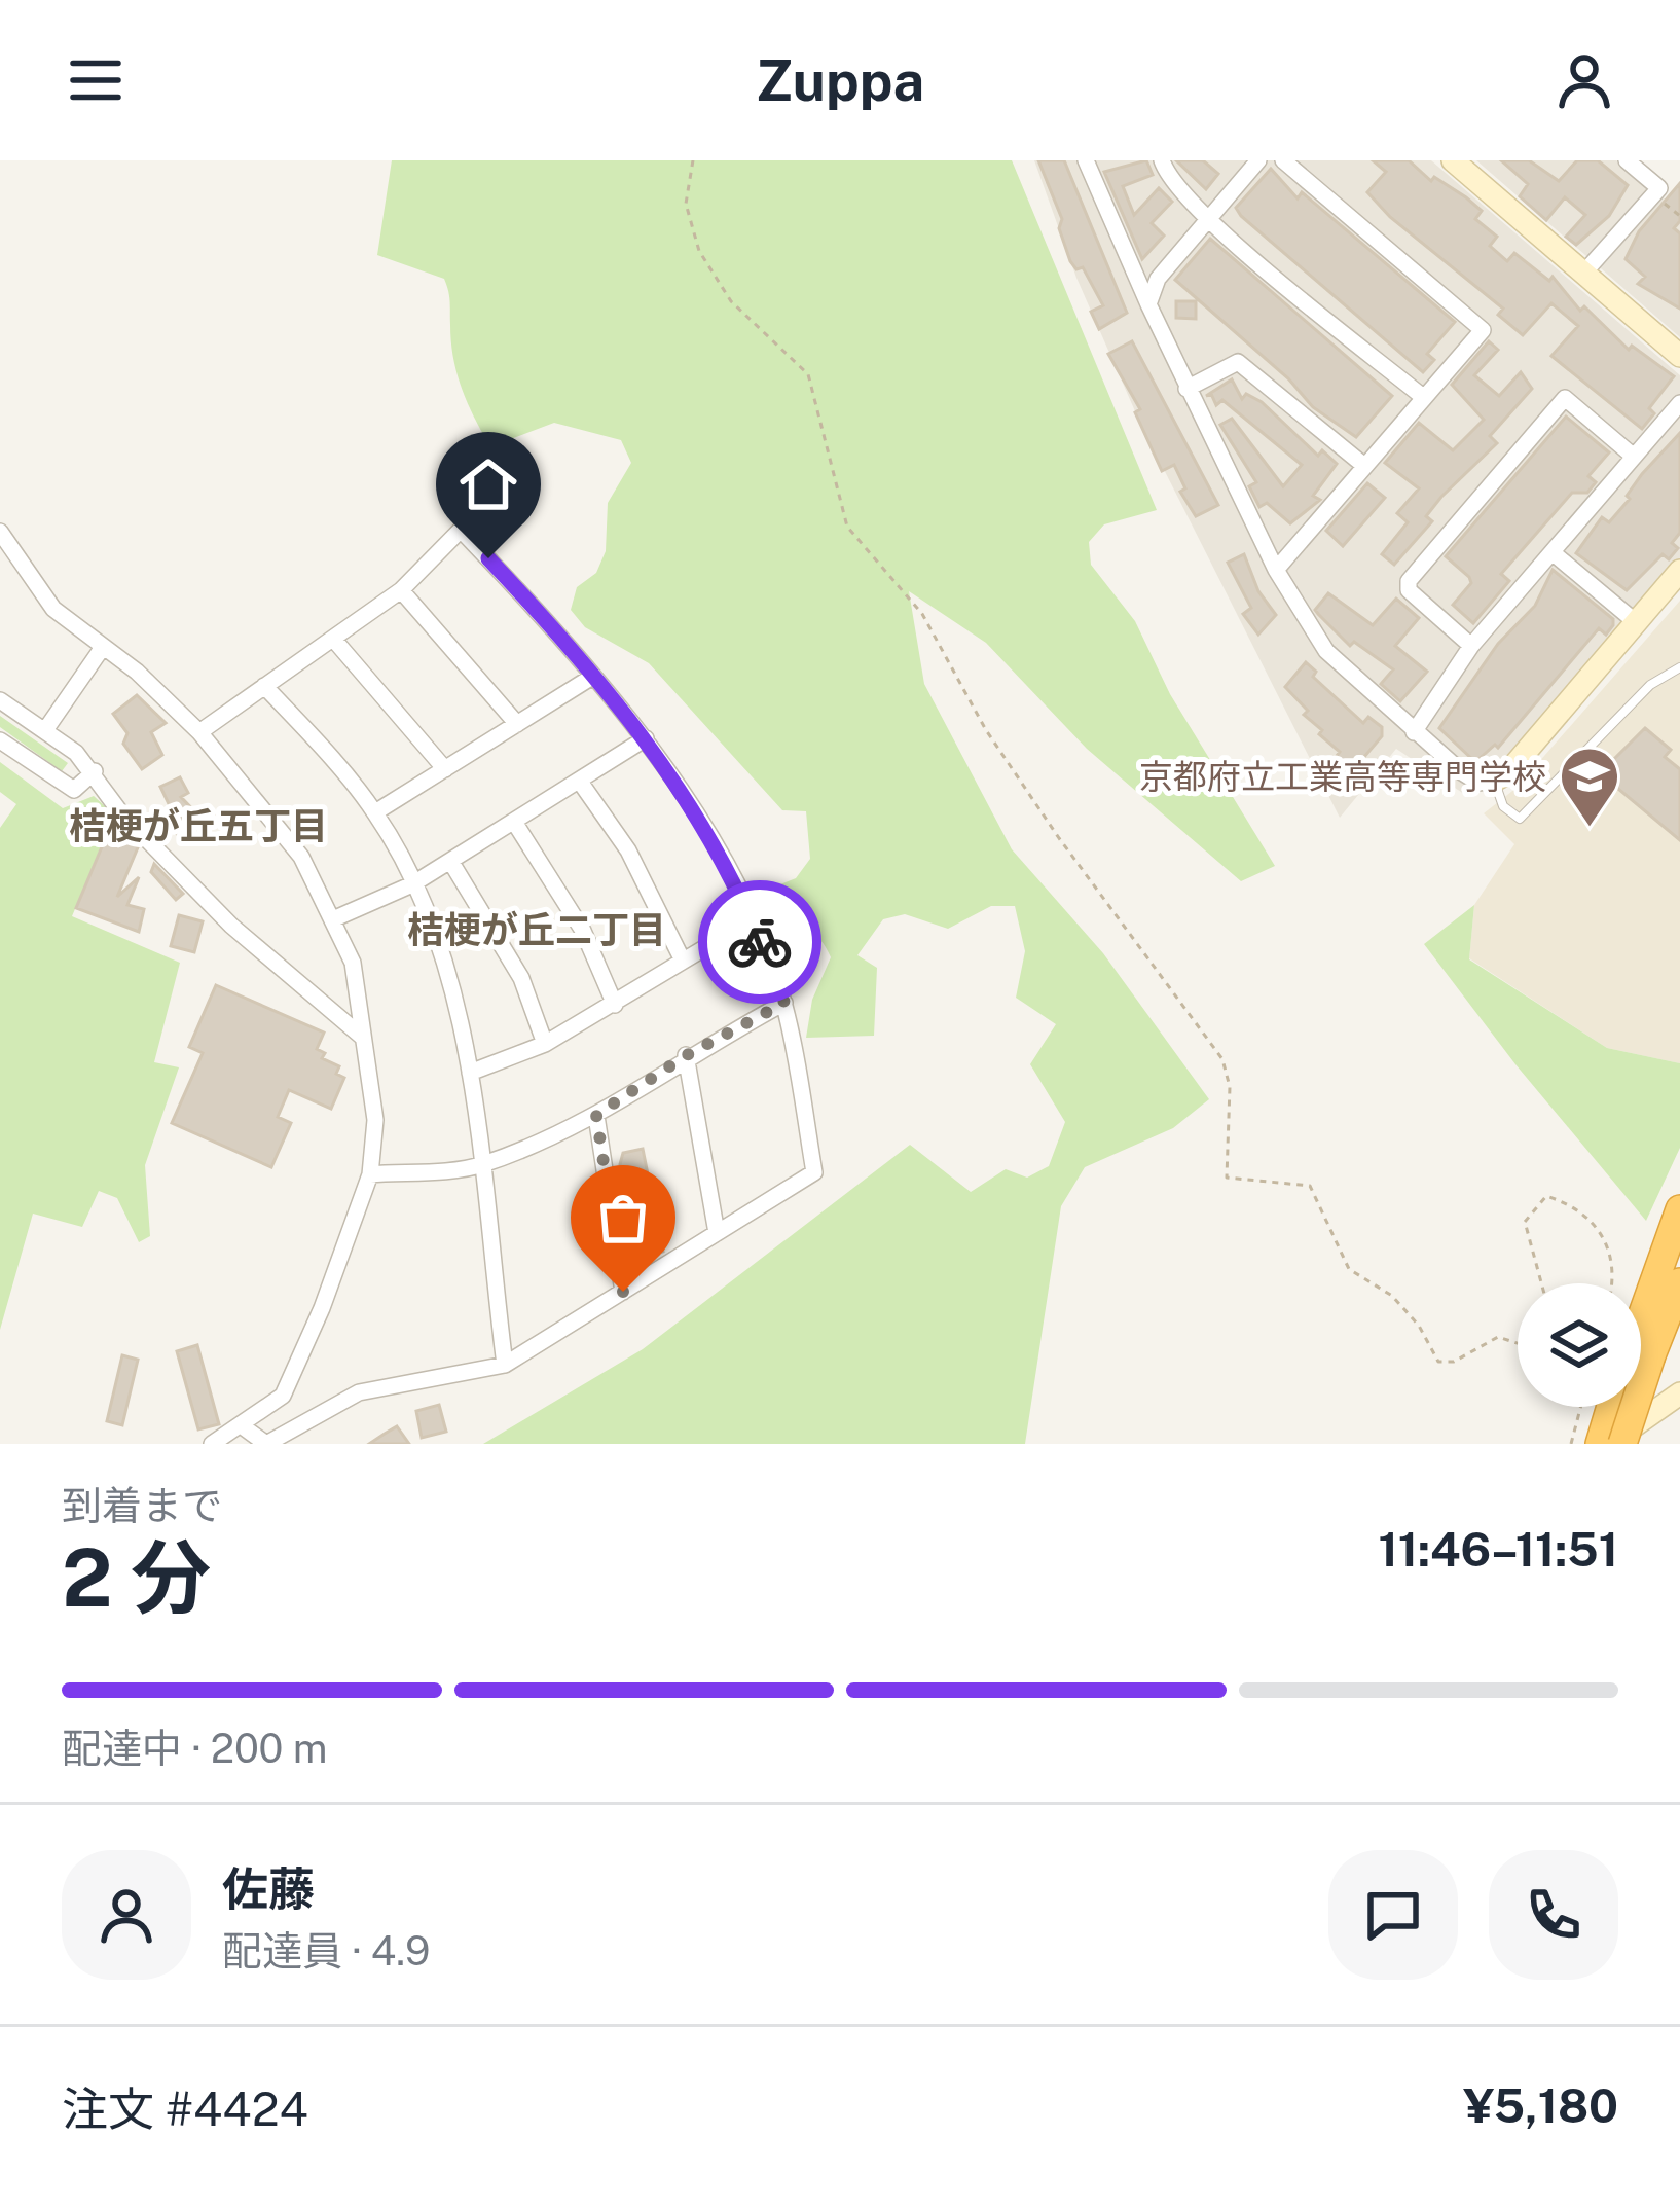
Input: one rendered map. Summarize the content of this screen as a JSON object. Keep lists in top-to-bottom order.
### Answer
{
  "districts": ["桔梗が丘五丁目", "桔梗が丘二丁目"],
  "places": {
    "school or university": ["京都府立工業高等専門学校"]
  },
  "page": {
    "header": "Zuppa",
    "heading": ["2 分", "到着まで", "11:46–11:51"],
    "panel": [
      "佐藤",
      "配達員 · 4.9",
      "注文 #4424",
      "¥5,180"
    ],
    "bar": "配達中 · 200 m"
  }
}
